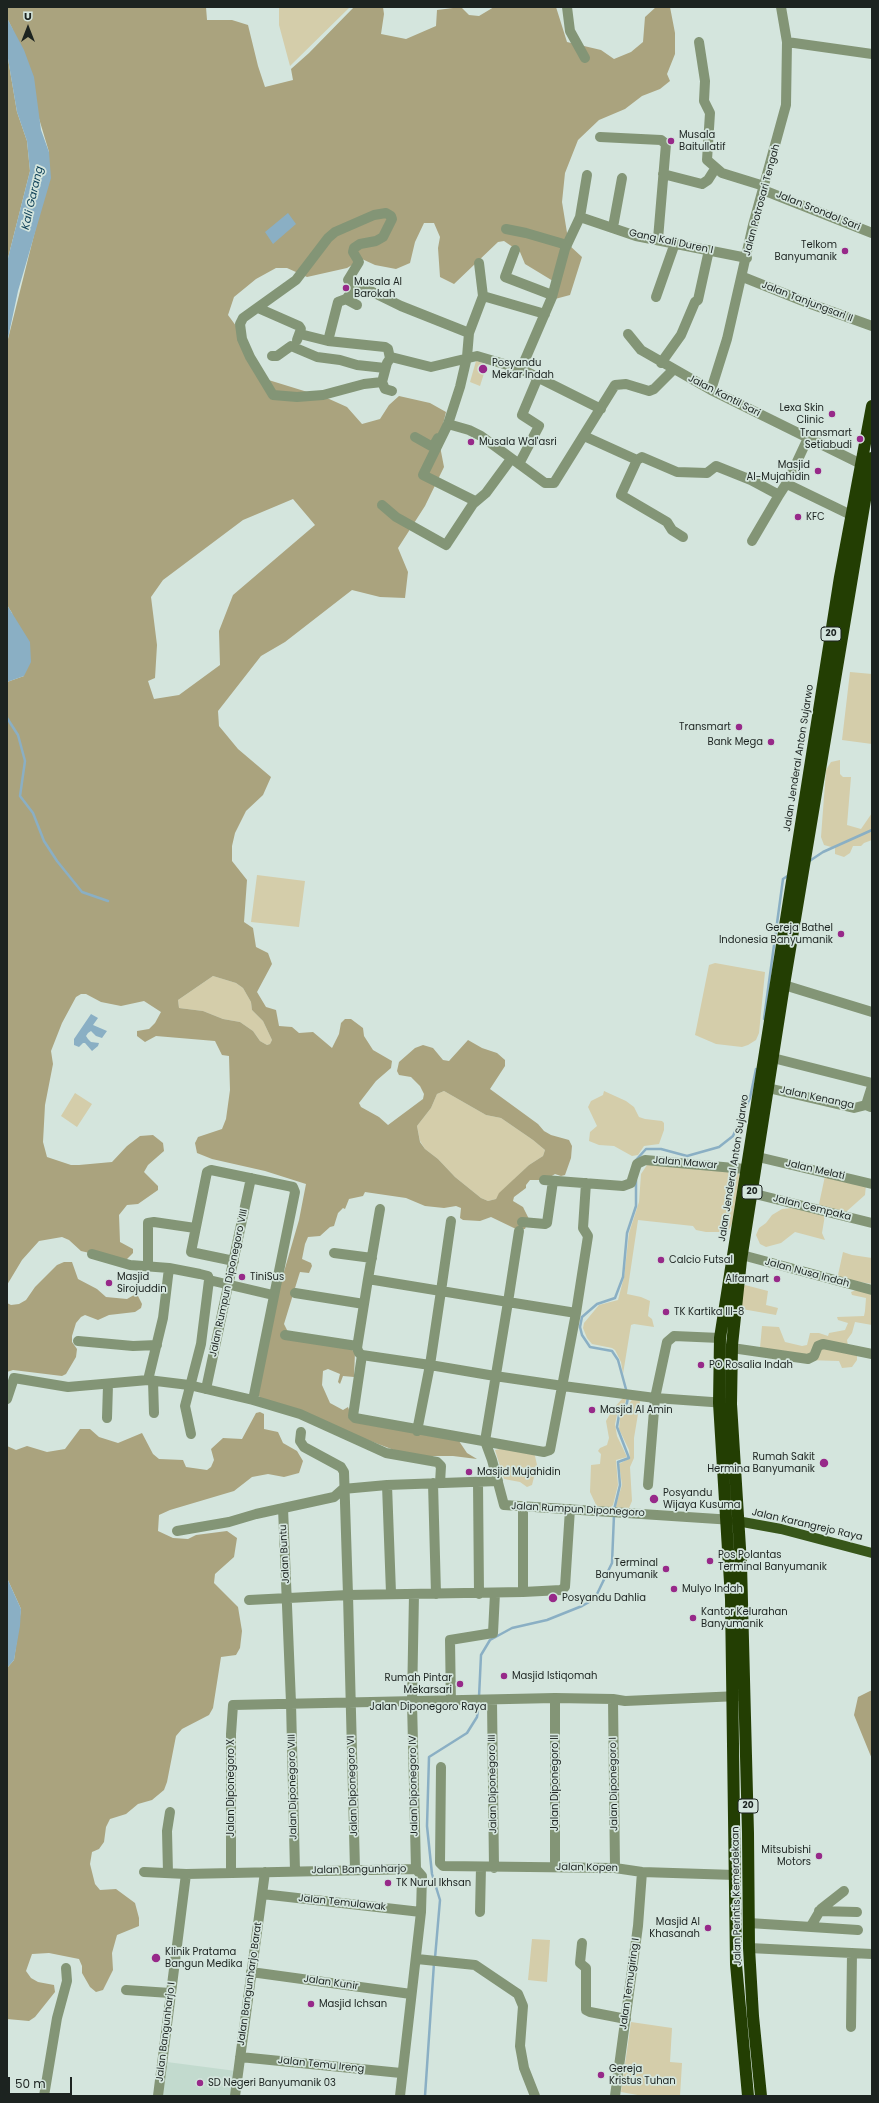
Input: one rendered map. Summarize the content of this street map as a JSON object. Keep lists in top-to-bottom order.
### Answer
{
  "streets": {
    "highway": ["20", "Jalan Jenderal Anton Sujarwo", "Jalan Perintis Kemerdekaan"],
    "main road": ["Jalan Karangrejo Raya"],
    "street": [
      "Jalan Potrosari Tengah",
      "Jalan Srondol Sari",
      "Gang Kali Duren I",
      "Jalan Tanjungsari II",
      "Jalan Kantil Sari",
      "Jalan Kenanga",
      "Jalan Mawar",
      "Jalan Melati",
      "Jalan Cempaka",
      "Jalan Nusa Indah",
      "Jalan Rumpun Diponegoro VIII",
      "Jalan Rumpun Diponegoro",
      "Jalan Buntu",
      "Jalan Diponegoro Raya",
      "Jalan Diponegoro II",
      "Jalan Diponegoro III",
      "Jalan Diponegoro I",
      "Jalan Diponegoro VI",
      "Jalan Diponegoro IV",
      "Jalan Diponegoro VIII",
      "Jalan Diponegoro X",
      "Jalan Kopen",
      "Jalan Bangunharjo",
      "Jalan Temulawak",
      "Jalan Kunir",
      "Jalan Bangunharjo Barat",
      "Jalan Temugiring I",
      "Jalan Bangunharjo I",
      "Jalan Temu Ireng"
    ]
  },
  "crossings": [
    ["Jalan Potrosari Tengah", "Jalan Srondol Sari"],
    ["Jalan Potrosari Tengah", "Gang Kali Duren I"],
    ["Jalan Potrosari Tengah", "Jalan Tanjungsari II"],
    ["Jalan Potrosari Tengah", "Jalan Kantil Sari"],
    ["Jalan Kantil Sari", "Jalan Jenderal Anton Sujarwo"],
    ["Jalan Jenderal Anton Sujarwo", "Jalan Kenanga"],
    ["Jalan Jenderal Anton Sujarwo", "Jalan Mawar"],
    ["Jalan Jenderal Anton Sujarwo", "Jalan Melati"],
    ["Jalan Jenderal Anton Sujarwo", "Jalan Cempaka"],
    ["Jalan Jenderal Anton Sujarwo", "Jalan Nusa Indah"],
    ["Jalan Jenderal Anton Sujarwo", "Jalan Rumpun Diponegoro"],
    ["Jalan Jenderal Anton Sujarwo", "Jalan Karangrejo Raya"],
    ["Jalan Jenderal Anton Sujarwo", "Jalan Perintis Kemerdekaan"],
    ["Jalan Rumpun Diponegoro", "Jalan Karangrejo Raya"],
    ["Jalan Rumpun Diponegoro", "Jalan Perintis Kemerdekaan"],
    ["Jalan Karangrejo Raya", "Jalan Perintis Kemerdekaan"],
    ["Jalan Buntu", "Jalan Diponegoro Raya"],
    ["Jalan Buntu", "Jalan Diponegoro VIII"],
    ["Jalan Diponegoro Raya", "Jalan Diponegoro II"],
    ["Jalan Diponegoro Raya", "Jalan Diponegoro III"],
    ["Jalan Diponegoro Raya", "Jalan Diponegoro I"],
    ["Jalan Diponegoro Raya", "Jalan Diponegoro VI"],
    ["Jalan Diponegoro Raya", "Jalan Diponegoro IV"],
    ["Jalan Diponegoro Raya", "Jalan Diponegoro VIII"],
    ["Jalan Diponegoro Raya", "Jalan Diponegoro X"],
    ["Jalan Diponegoro Raya", "Jalan Perintis Kemerdekaan"],
    ["Jalan Diponegoro II", "Jalan Kopen"],
    ["Jalan Diponegoro III", "Jalan Kopen"],
    ["Jalan Diponegoro I", "Jalan Kopen"],
    ["Jalan Diponegoro VI", "Jalan Bangunharjo"],
    ["Jalan Diponegoro IV", "Jalan Bangunharjo"],
    ["Jalan Diponegoro VIII", "Jalan Bangunharjo"],
    ["Jalan Diponegoro X", "Jalan Bangunharjo"],
    ["Jalan Kopen", "Jalan Perintis Kemerdekaan"],
    ["Jalan Kopen", "Jalan Temugiring I"],
    ["Jalan Bangunharjo", "Jalan Temulawak"],
    ["Jalan Bangunharjo", "Jalan Kunir"],
    ["Jalan Bangunharjo", "Jalan Bangunharjo Barat"],
    ["Jalan Bangunharjo", "Jalan Bangunharjo I"],
    ["Jalan Bangunharjo", "Jalan Temu Ireng"],
    ["Jalan Temulawak", "Jalan Bangunharjo Barat"],
    ["Jalan Kunir", "Jalan Bangunharjo Barat"],
    ["Jalan Bangunharjo Barat", "Jalan Temu Ireng"]
  ],
  "water": ["Kali Garang"],
  "places": [
    "Musala Baitullatif",
    "Telkom Banyumanik",
    "Musala Al Barokah",
    "Posyandu Mekar Indah",
    "Lexa Skin Clinic",
    "Transmart Setiabudi",
    "Musala Wal'asri",
    "Masjid Al-Mujahidin",
    "KFC",
    "Transmart",
    "Bank Mega",
    "Gereja Bathel Indonesia Banyumanik",
    "Calcio Futsal",
    "TiniSus",
    "Alfamart",
    "Masjid Sirojuddin",
    "TK Kartika III-8",
    "PO Rosalia Indah",
    "Masjid Al Amin",
    "Rumah Sakit Hermina Banyumanik",
    "Masjid Mujahidin",
    "Posyandu Wijaya Kusuma",
    "Pos Polantas Terminal Banyumanik",
    "Terminal Banyumanik",
    "Mulyo Indah",
    "Posyandu Dahlia",
    "Kantor Kelurahan Banyumanik",
    "Masjid Istiqomah",
    "Rumah Pintar Mekarsari",
    "Mitsubishi Motors",
    "TK Nurul Ikhsan",
    "Masjid Al Khasanah",
    "Klinik Pratama Bangun Medika",
    "Masjid Ichsan",
    "Gereja Kristus Tuhan",
    "SD Negeri Banyumanik 03"
  ],
  "scale_bar": "50 m",
  "north": "top"
}
